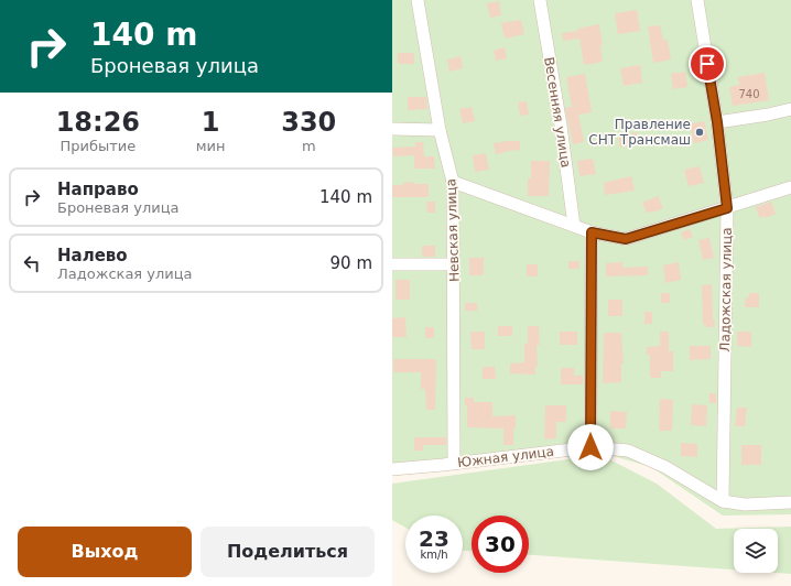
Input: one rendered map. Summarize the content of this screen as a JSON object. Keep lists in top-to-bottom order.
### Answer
{
  "streets": {
    "street": [
      "Весенняя улица",
      "Невская улица",
      "Ладожская улица",
      "Южная улица"
    ]
  },
  "crossings": [
    ["Невская улица", "Южная улица"],
    ["Ладожская улица", "Южная улица"]
  ],
  "places": ["Правление СНТ Трансмаш"],
  "house_numbers": ["740"],
  "page": {
    "turn": ["140 m", "Броневая улица"],
    "eta": [
      "18:26",
      "Прибытие",
      "1",
      "мин",
      "330",
      "m"
    ],
    "list": [
      {
        "name": "Направо",
        "note": "Броневая улица",
        "value": "140 m"
      },
      {
        "name": "Налево",
        "note": "Ладожская улица",
        "value": "90 m"
      }
    ],
    "speed": "23 km/h",
    "limit": "30",
    "buttons": ["Выход", "Поделиться"]
  }
}
